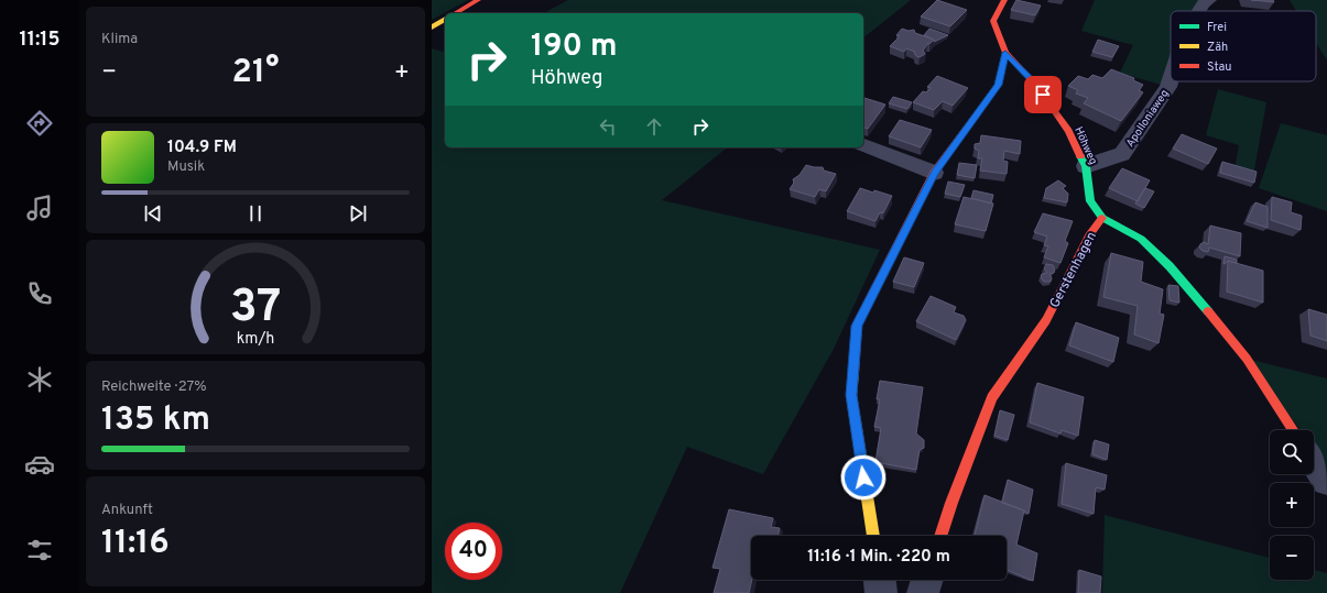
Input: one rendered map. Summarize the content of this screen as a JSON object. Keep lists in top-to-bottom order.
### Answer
{
  "streets": {
    "street": ["Apolloniaweg", "Höhweg", "Gerstenhagen"]
  },
  "crossings": [
    ["Apolloniaweg", "Höhweg"],
    ["Höhweg", "Gerstenhagen"]
  ],
  "legend": ["Frei", "Zäh", "Stau"],
  "page": {
    "tabs": "11:15",
    "tile": [
      "Klima",
      ["Reichweite · 27%", "135 km"],
      ["Ankunft", "11:16"]
    ],
    "turn": ["190 m", "Höhweg"],
    "heat": ["−", "21°", "+"],
    "song": ["104.9 FM", "Musik"],
    "map_buttons": ["+", "−"],
    "limit": "40",
    "trip": "11:16 · 1 Min. · 220 m",
    "gauge": ["37", "km/h"]
  }
}
